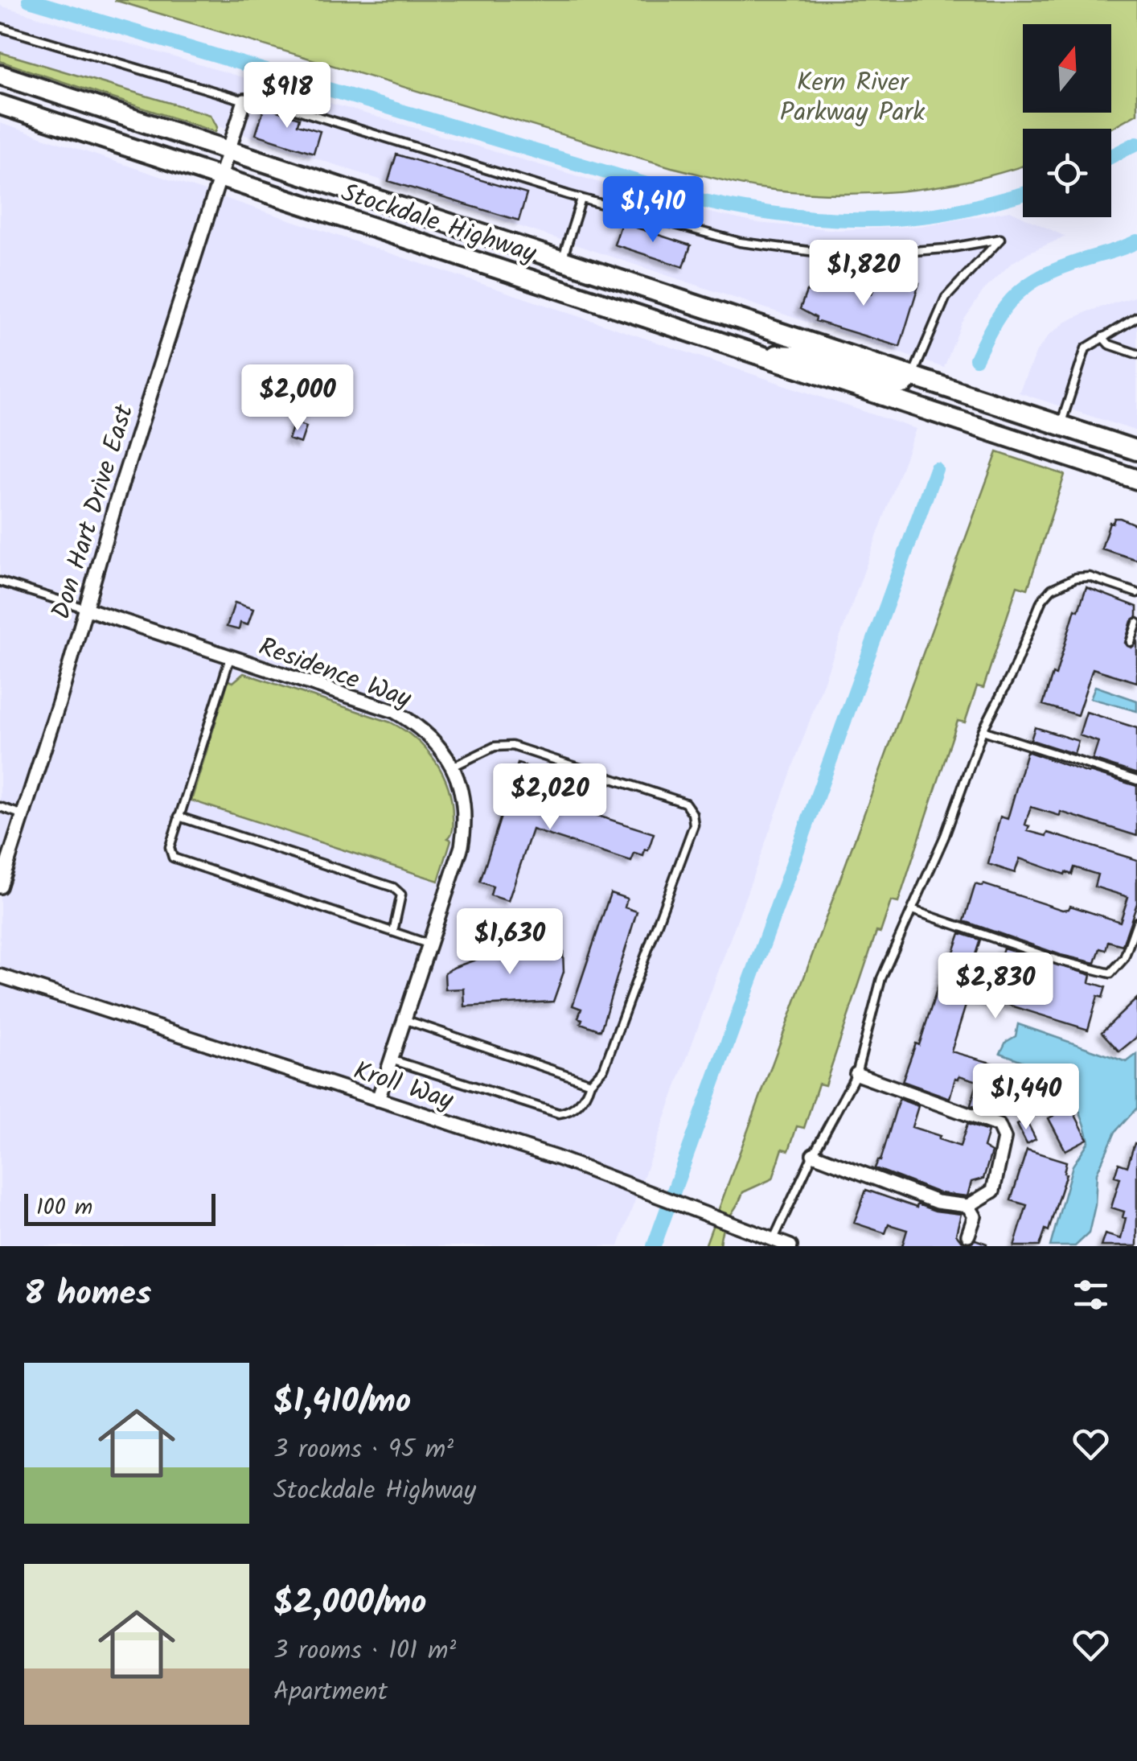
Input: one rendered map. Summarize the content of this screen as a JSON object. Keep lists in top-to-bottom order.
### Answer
{
  "streets": {
    "main road": ["Stockdale Highway"],
    "street": ["Don Hart Drive East", "Residence Way", "Kroll Way"]
  },
  "crossings": [
    ["Stockdale Highway", "Don Hart Drive East"],
    ["Don Hart Drive East", "Residence Way"],
    ["Residence Way", "Kroll Way"]
  ],
  "parks": ["Kern River Parkway Park"],
  "scale_bar": "100 m",
  "north": "top",
  "page": {
    "price": [
      "$918",
      "$1,410",
      "$1,820",
      "$2,000",
      "$2,020",
      "$1,630",
      "$2,830",
      "$1,440"
    ],
    "scale": "100 m",
    "heading": "8 homes",
    "list": [
      {
        "name": "$1,410/mo",
        "note": "3 rooms · 95 m² · Stockdale Highway"
      },
      {
        "name": "$2,000/mo",
        "note": "3 rooms · 101 m² · Apartment"
      }
    ]
  }
}
